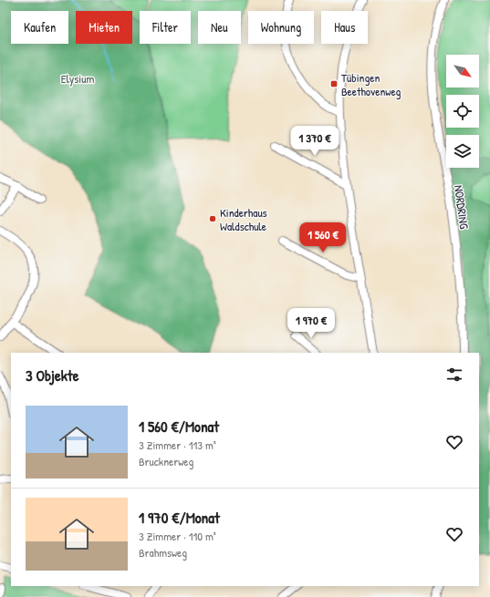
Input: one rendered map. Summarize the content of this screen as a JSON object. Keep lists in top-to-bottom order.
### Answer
{
  "streets": {
    "street": ["NORDRING"]
  },
  "parks": ["Elysium"],
  "places": {
    "transit": ["Tübingen Beethovenweg"],
    "other": ["Kinderhaus Waldschule"]
  },
  "north": "bottom right",
  "page": {
    "chip": [
      "Kaufen",
      "Mieten",
      "Filter",
      "Neu",
      "Wohnung",
      "Haus"
    ],
    "price": ["1 370 €", "1 560 €", "1 970 €"],
    "heading": "3 Objekte",
    "list": [
      {
        "name": "1 560 €/Monat",
        "note": "3 Zimmer · 113 m² · Brucknerweg"
      },
      {
        "name": "1 970 €/Monat",
        "note": "3 Zimmer · 110 m² · Brahmsweg"
      }
    ]
  }
}
